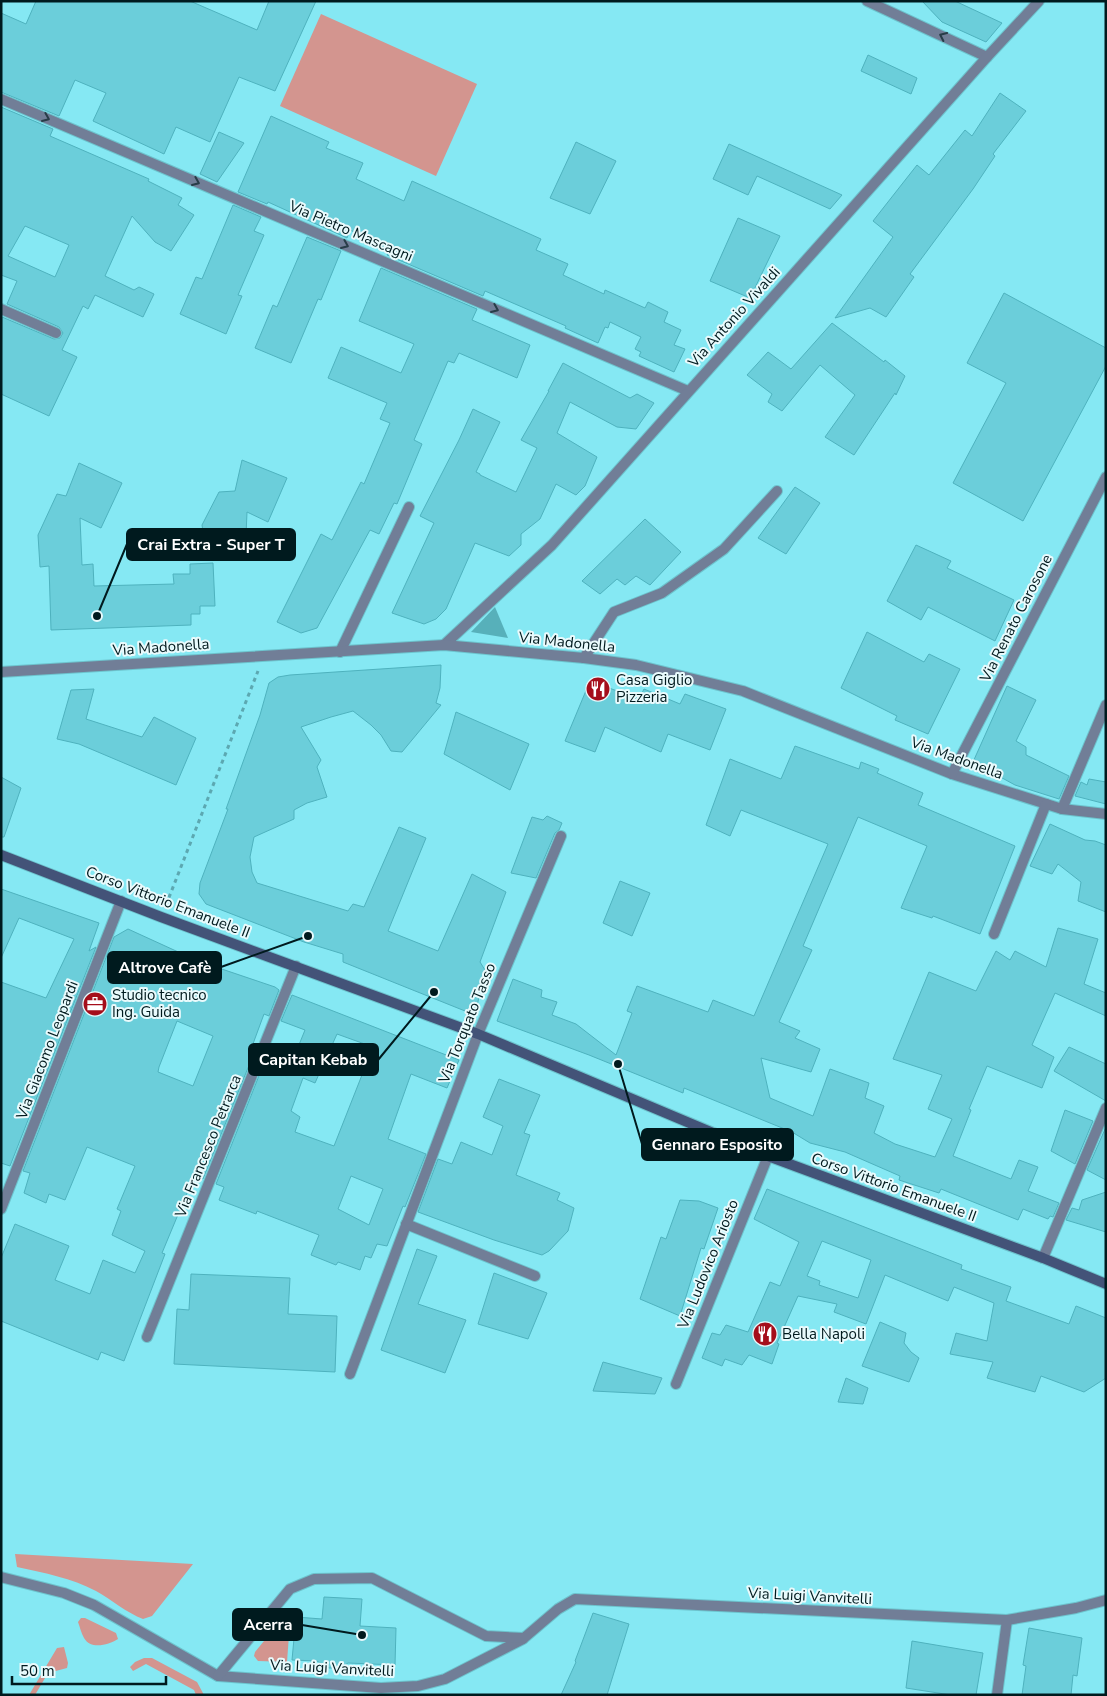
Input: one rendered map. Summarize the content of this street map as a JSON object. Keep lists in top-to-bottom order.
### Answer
{
  "streets": {
    "main road": ["Corso Vittorio Emanuele II"],
    "street": [
      "Via Pietro Mascagni",
      "Via Antonio Vivaldi",
      "Via Renato Carosone",
      "Via Madonella",
      "Via Torquato Tasso",
      "Via Giacomo Leopardi",
      "Via Francesco Petrarca",
      "Via Ludovico Ariosto",
      "Via Luigi Vanvitelli"
    ]
  },
  "crossings": [
    ["Via Pietro Mascagni", "Via Antonio Vivaldi"],
    ["Via Antonio Vivaldi", "Via Madonella"],
    ["Via Renato Carosone", "Via Madonella"],
    ["Corso Vittorio Emanuele II", "Via Torquato Tasso"],
    ["Corso Vittorio Emanuele II", "Via Giacomo Leopardi"],
    ["Corso Vittorio Emanuele II", "Via Francesco Petrarca"],
    ["Corso Vittorio Emanuele II", "Via Ludovico Ariosto"]
  ],
  "one_way": ["Via Pietro Mascagni"],
  "places": {
    "other": [
      "Crai Extra - Super T",
      "Altrove Cafè",
      "Capitan Kebab",
      "Gennaro Esposito",
      "Acerra"
    ],
    "restaurant": ["Casa Giglio Pizzeria", "Bella Napoli"],
    "office": ["Studio tecnico Ing. Guida"]
  },
  "scale_bar": "50 m"
}
